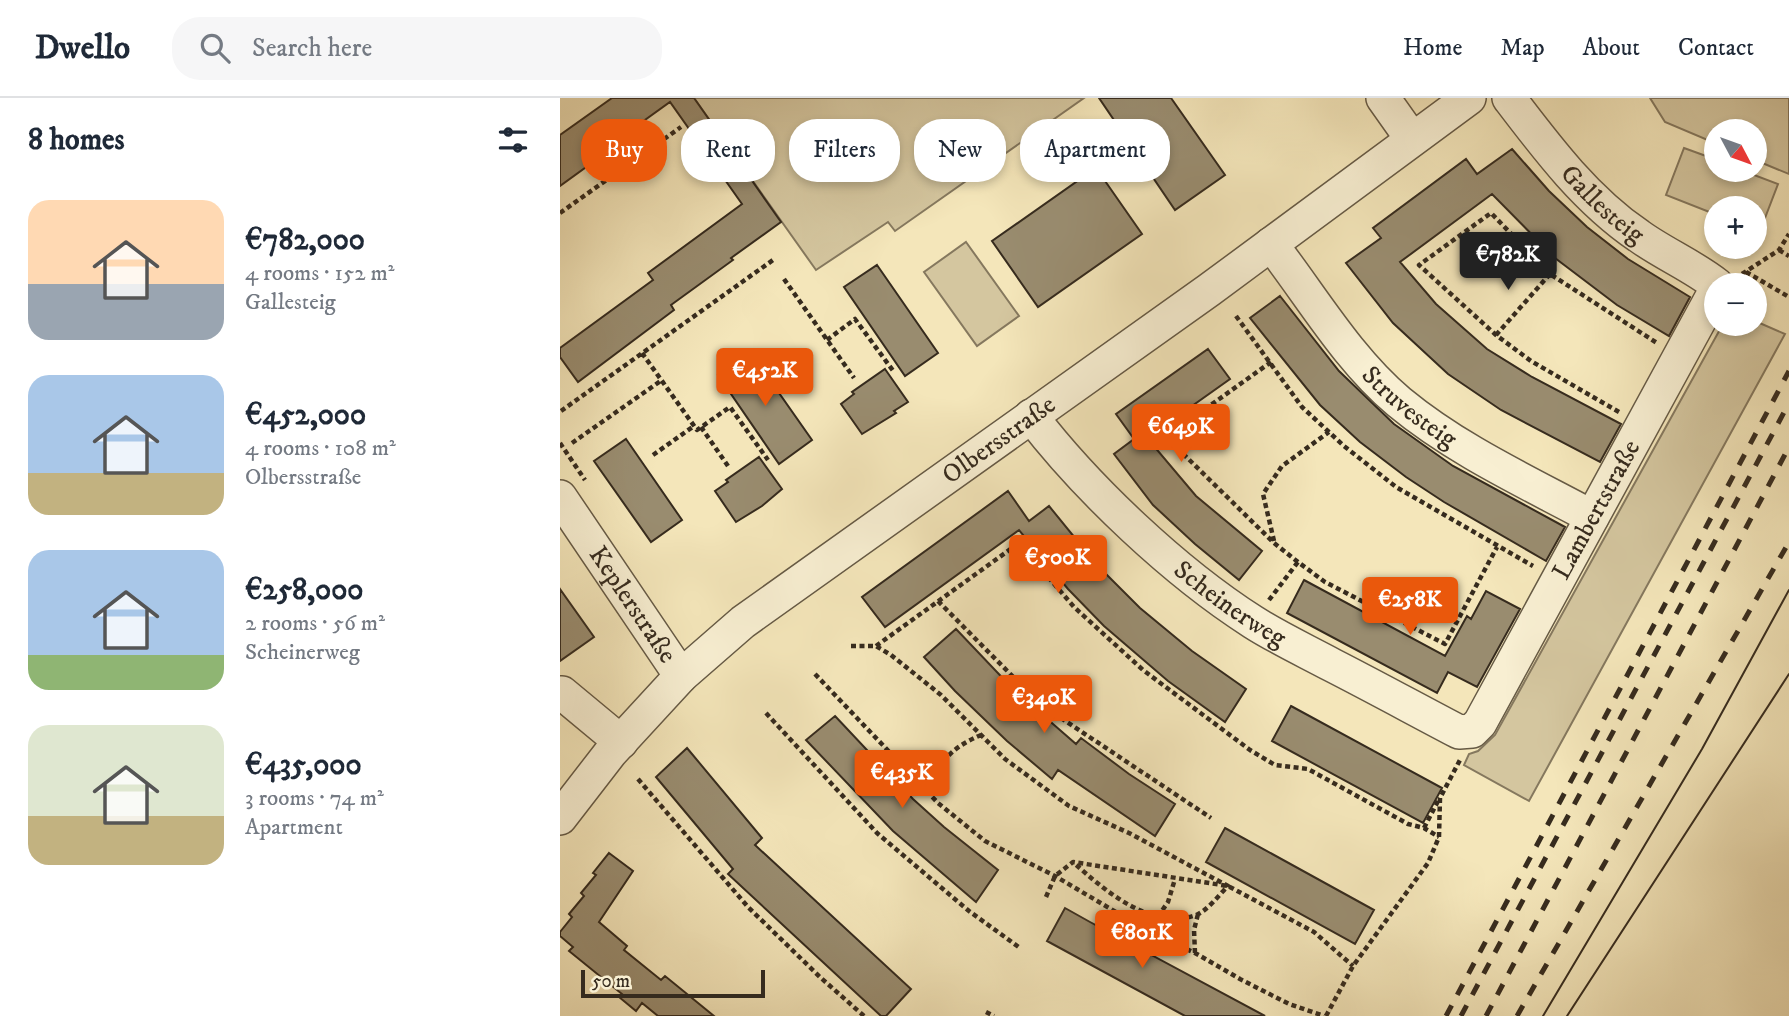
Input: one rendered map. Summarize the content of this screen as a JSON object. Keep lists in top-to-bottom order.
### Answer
{
  "streets": {
    "street": [
      "Gallesteig",
      "Struvesteig",
      "Olbersstraße",
      "Lambertstraße",
      "Scheinerweg",
      "Keplerstraße"
    ]
  },
  "crossings": [
    ["Struvesteig", "Olbersstraße"],
    ["Struvesteig", "Lambertstraße"],
    ["Olbersstraße", "Scheinerweg"],
    ["Olbersstraße", "Keplerstraße"],
    ["Lambertstraße", "Scheinerweg"]
  ],
  "scale_bar": "50 m",
  "north": "bottom right",
  "page": {
    "header": "Dwello",
    "search": "Search here",
    "nav": [
      "Home",
      "Map",
      "About",
      "Contact"
    ],
    "heading": "8 homes",
    "map_buttons": ["+", "−"],
    "chip": [
      "Buy",
      "Rent",
      "Filters",
      "New",
      "Apartment"
    ],
    "list": [
      {
        "name": "€782,000",
        "note": "4 rooms · 152 m² · Gallesteig"
      },
      {
        "name": "€452,000",
        "note": "4 rooms · 108 m² · Olbersstraße"
      },
      {
        "name": "€258,000",
        "note": "2 rooms · 56 m² · Scheinerweg"
      },
      {
        "name": "€435,000",
        "note": "3 rooms · 74 m² · Apartment"
      }
    ],
    "price": [
      "€782K",
      "€452K",
      "€649K",
      "€500K",
      "€258K",
      "€340K",
      "€435K",
      "€801K"
    ],
    "scale": "50 m"
  }
}
